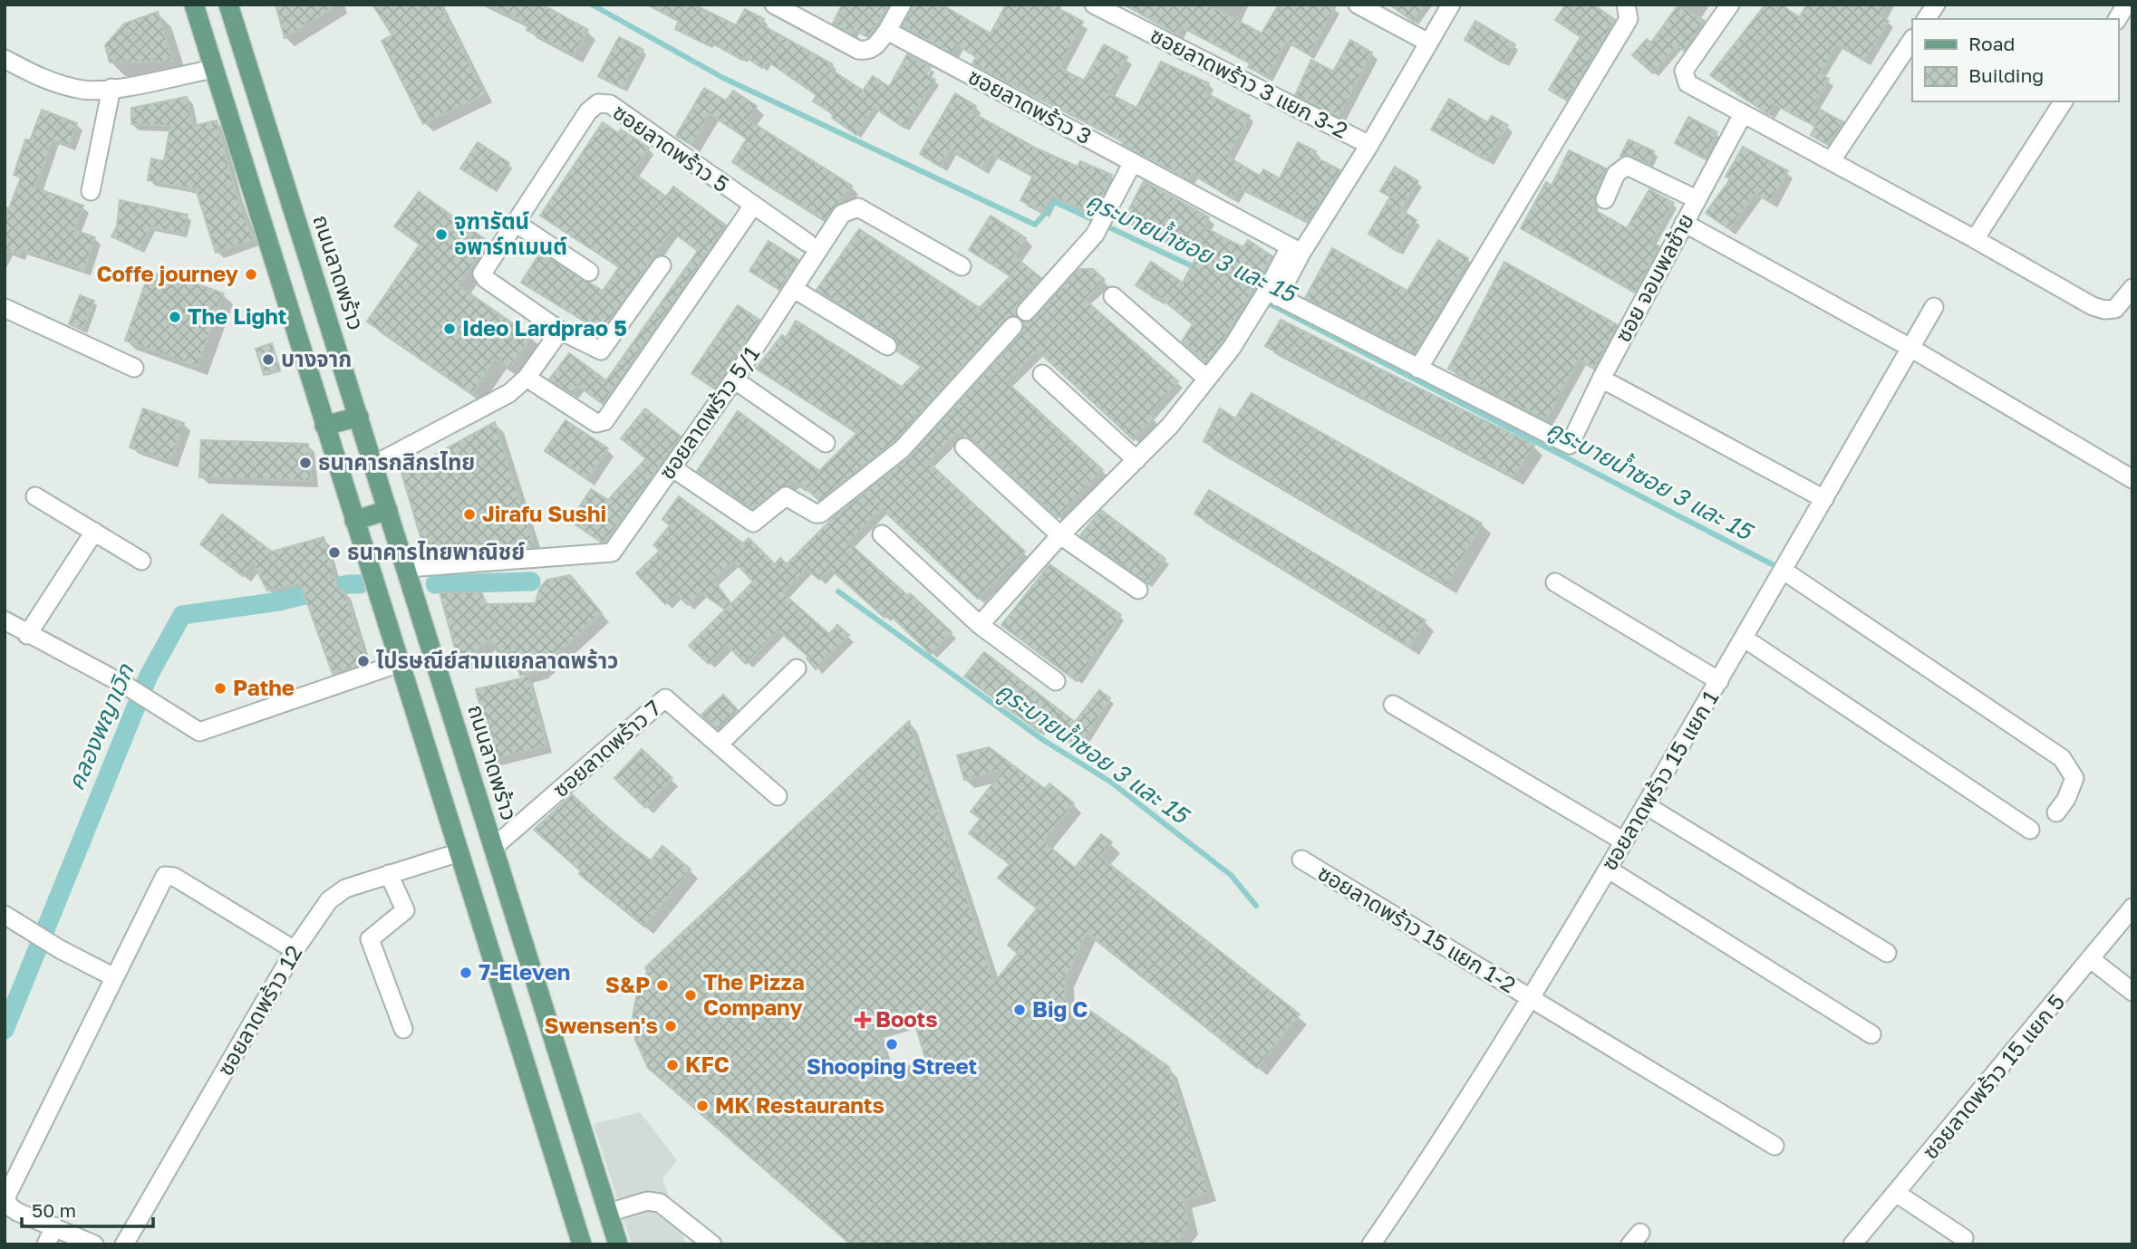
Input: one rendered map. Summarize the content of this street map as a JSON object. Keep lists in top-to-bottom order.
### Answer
{
  "streets": {
    "main road": ["ถนนลาดพร้าว"],
    "street": [
      "ซอยลาดพร้าว 3 แยก 3-2",
      "ซอยลาดพร้าว 3",
      "ซอยลาดพร้าว 5",
      "ซอย จอมพลซ้าย",
      "ซอยลาดพร้าว 5/1",
      "ซอยลาดพร้าว 7",
      "ซอยลาดพร้าว 15 แยก 1",
      "ซอยลาดพร้าว 15 แยก 1-2",
      "ซอยลาดพร้าว 12",
      "ซอยลาดพร้าว 15 แยก 5"
    ]
  },
  "crossings": [
    ["ถนนลาดพร้าว", "ซอยลาดพร้าว 5/1"],
    ["ถนนลาดพร้าว", "ซอยลาดพร้าว 7"],
    ["ซอยลาดพร้าว 15 แยก 1", "ซอยลาดพร้าว 15 แยก 1-2"]
  ],
  "water": ["คูระบายน้ำซอย 3 และ 15", "คลองพญาเวิก"],
  "places": {
    "other": [
      "จุฑารัตน์ อพาร์ทเมนต์",
      "Coffe journey",
      "The Light",
      "Ideo Lardprao 5",
      "บางจาก",
      "ธนาคารกสิกรไทย",
      "Jirafu Sushi",
      "ธนาคารไทยพาณิชย์",
      "ไปรษณีย์สามแยกลาดพร้าว",
      "Pathe",
      "7-Eleven",
      "S&P",
      "The Pizza Company",
      "Big C",
      "Swensen's",
      "Shooping Street",
      "KFC",
      "MK Restaurants"
    ],
    "health": ["Boots"]
  },
  "legend": ["Road", "Building"],
  "scale_bar": "50 m"
}
